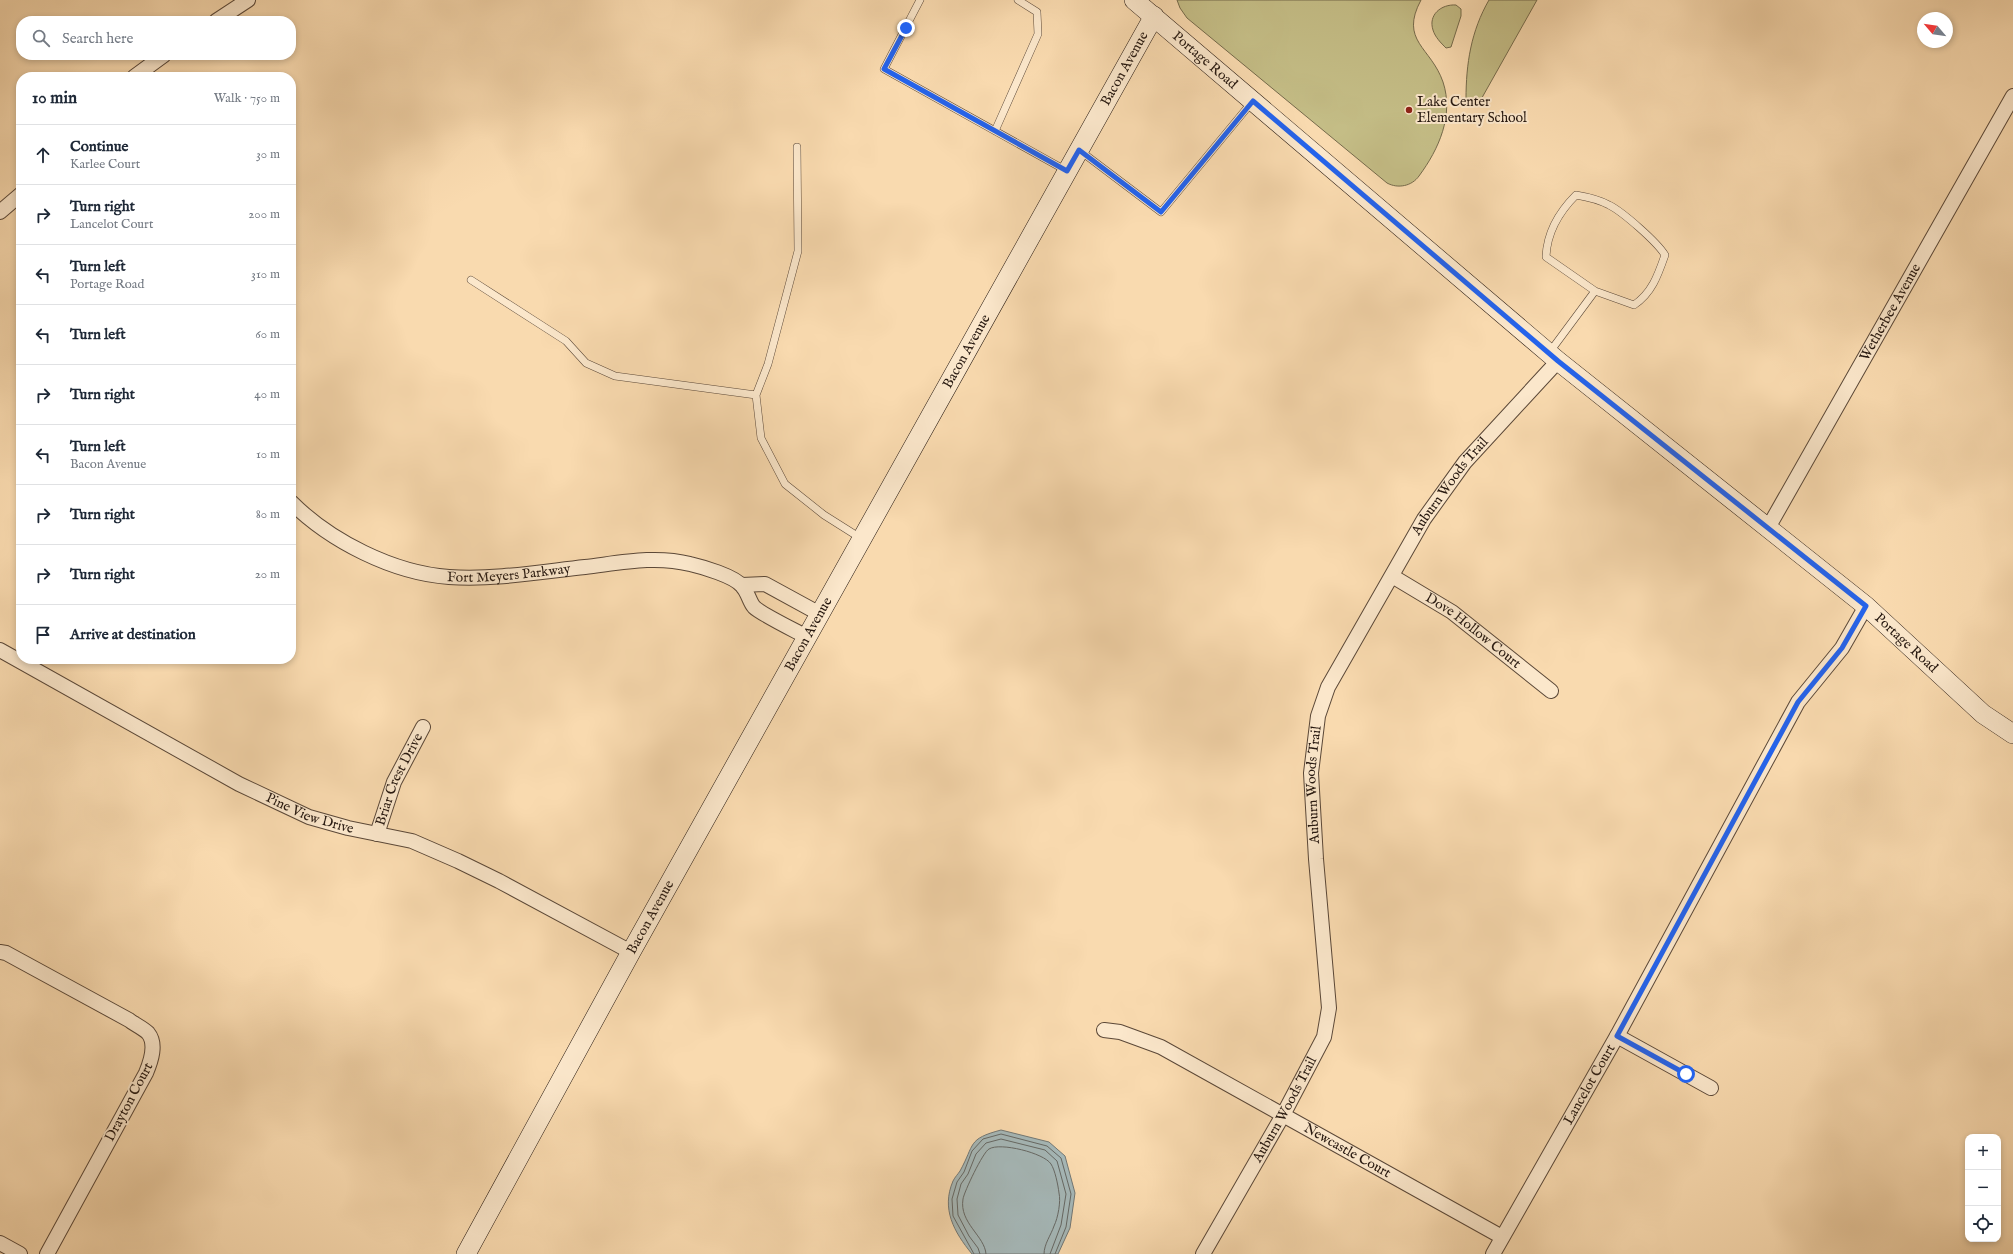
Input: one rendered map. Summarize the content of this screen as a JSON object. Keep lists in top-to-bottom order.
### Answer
{
  "streets": {
    "street": [
      "Portage Road",
      "Bacon Avenue",
      "Wetherbee Avenue",
      "Auburn Woods Trail",
      "Fort Meyers Parkway",
      "Dove Hollow Court",
      "Briar Crest Drive",
      "Pine View Drive",
      "Lancelot Court",
      "Drayton Court",
      "Newcastle Court"
    ]
  },
  "crossings": [
    ["Portage Road", "Bacon Avenue"],
    ["Portage Road", "Wetherbee Avenue"],
    ["Portage Road", "Auburn Woods Trail"],
    ["Portage Road", "Lancelot Court"],
    ["Bacon Avenue", "Pine View Drive"],
    ["Auburn Woods Trail", "Dove Hollow Court"],
    ["Auburn Woods Trail", "Newcastle Court"],
    ["Briar Crest Drive", "Pine View Drive"],
    ["Lancelot Court", "Newcastle Court"]
  ],
  "places": ["Lake Center Elementary School"],
  "north": "top left",
  "page": {
    "search": "Search here",
    "heading": ["10 min", "Walk · 750 m"],
    "list": [
      ["Continue", "Karlee Court", "30 m"],
      ["Turn right", "Lancelot Court", "200 m"],
      ["Turn left", "Portage Road", "310 m"],
      ["Turn left", "60 m"],
      ["Turn right", "40 m"],
      ["Turn left", "Bacon Avenue", "10 m"],
      ["Turn right", "80 m"],
      ["Turn right", "20 m"],
      "Arrive at destination"
    ],
    "map_buttons": ["+", "−"]
  }
}
